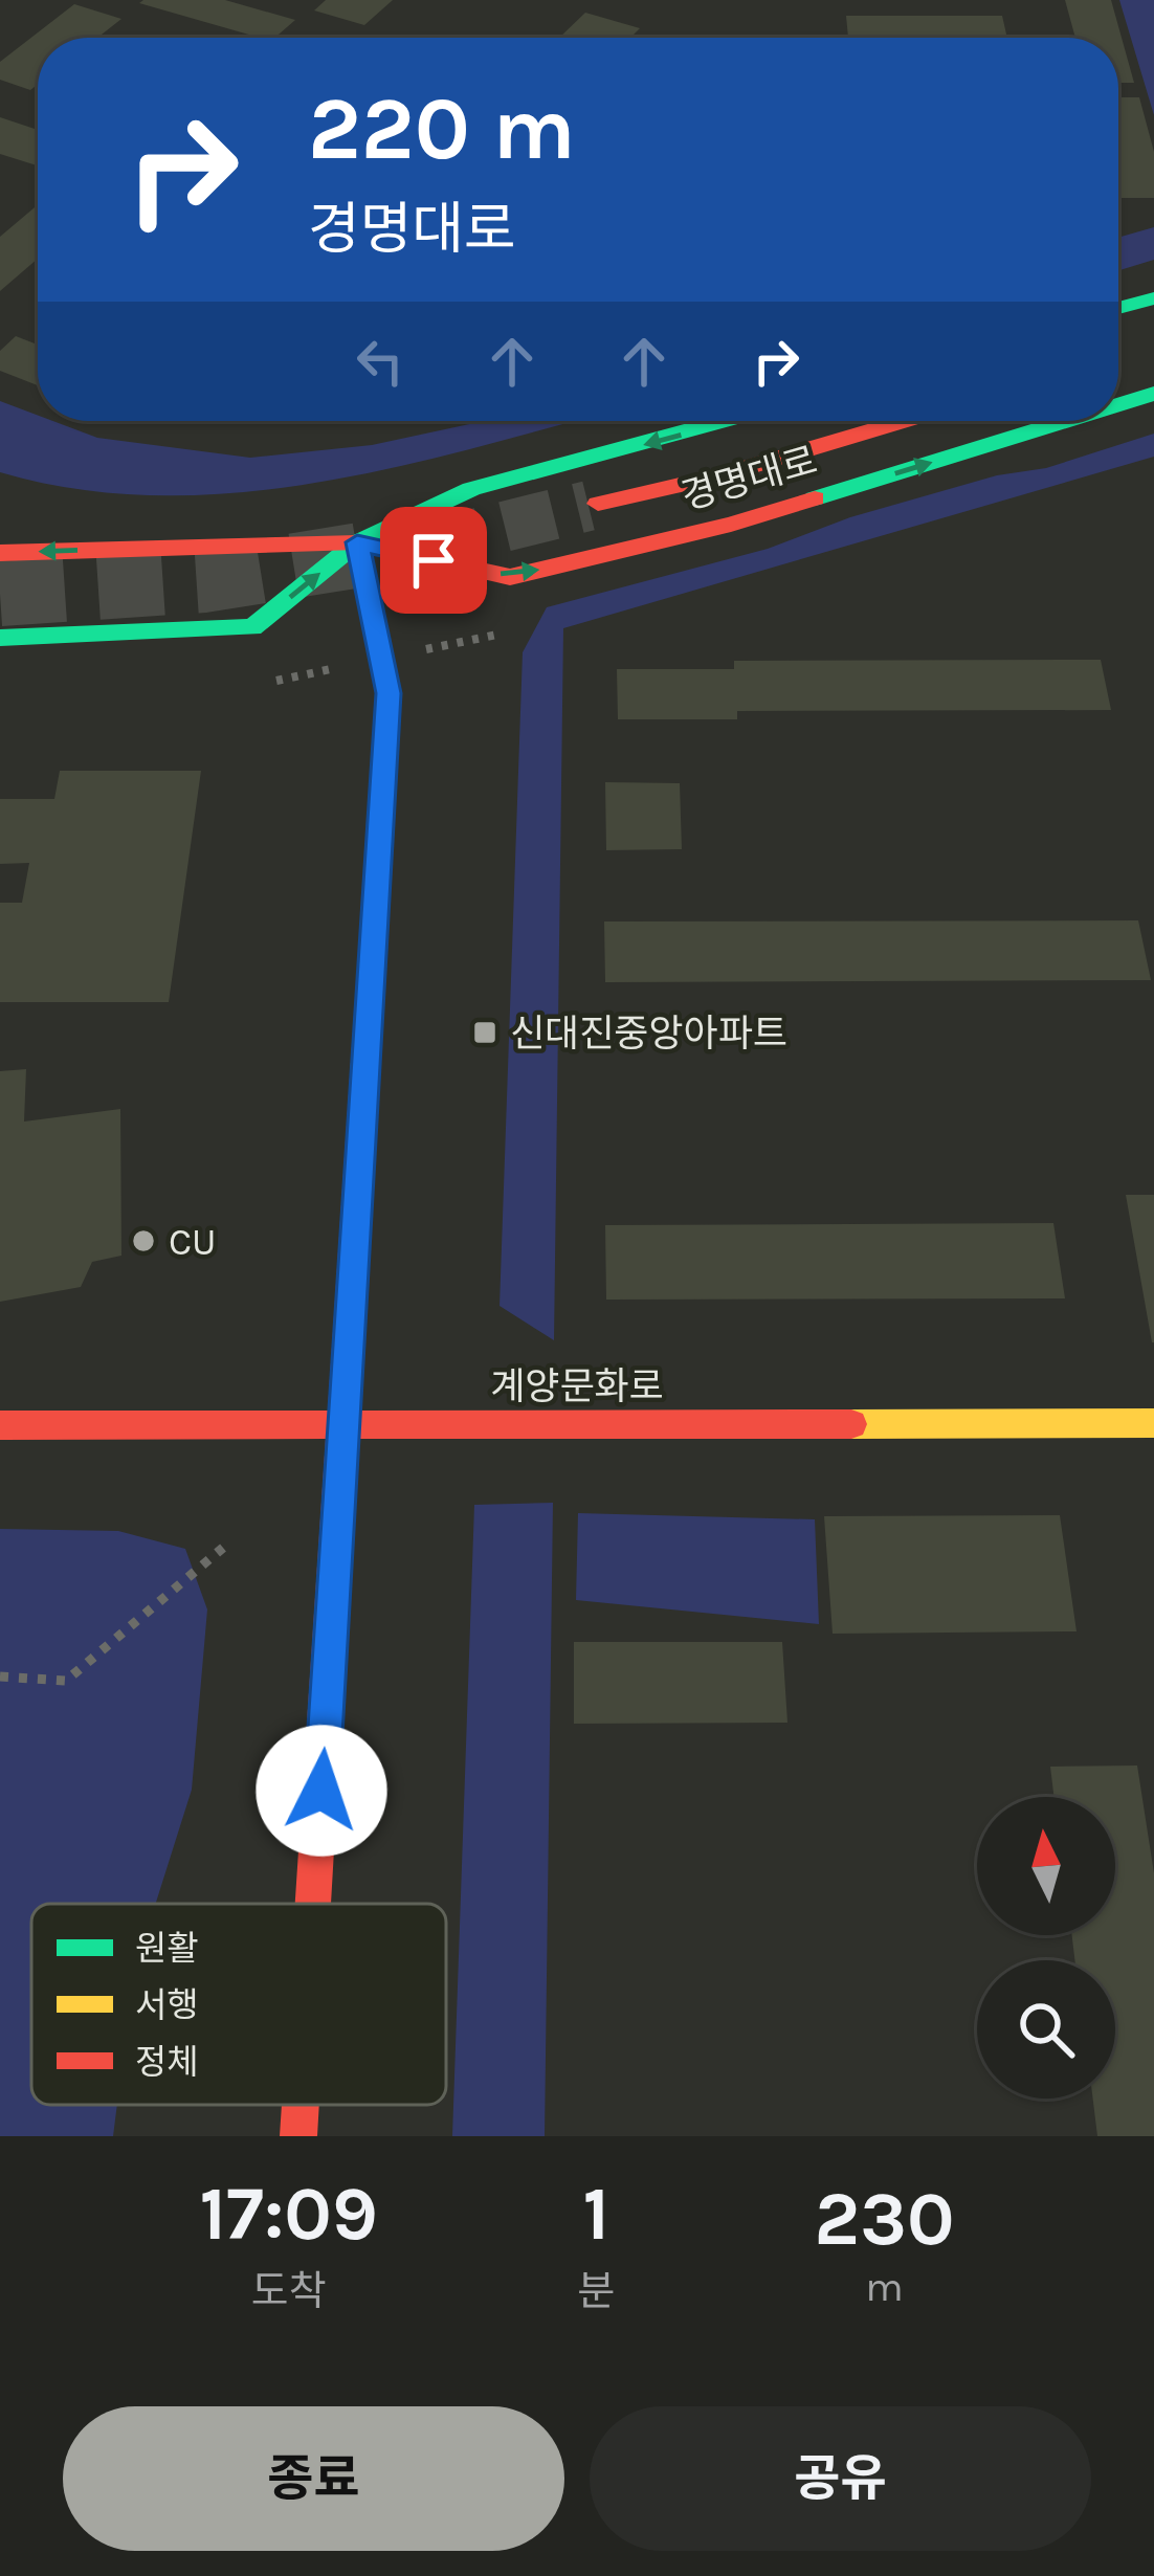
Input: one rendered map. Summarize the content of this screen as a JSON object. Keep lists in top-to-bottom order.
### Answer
{
  "streets": {
    "street": ["경명대로", "계양문화로"]
  },
  "places": {
    "transit": ["신대진중앙아파트"],
    "other": ["CU"]
  },
  "legend": ["원활", "서행", "정체"],
  "north": "top",
  "page": {
    "turn": ["220 m", "경명대로"],
    "eta": [
      "17:09",
      "도착",
      "1",
      "분",
      "230",
      "m"
    ],
    "buttons": ["종료", "공유"]
  }
}
